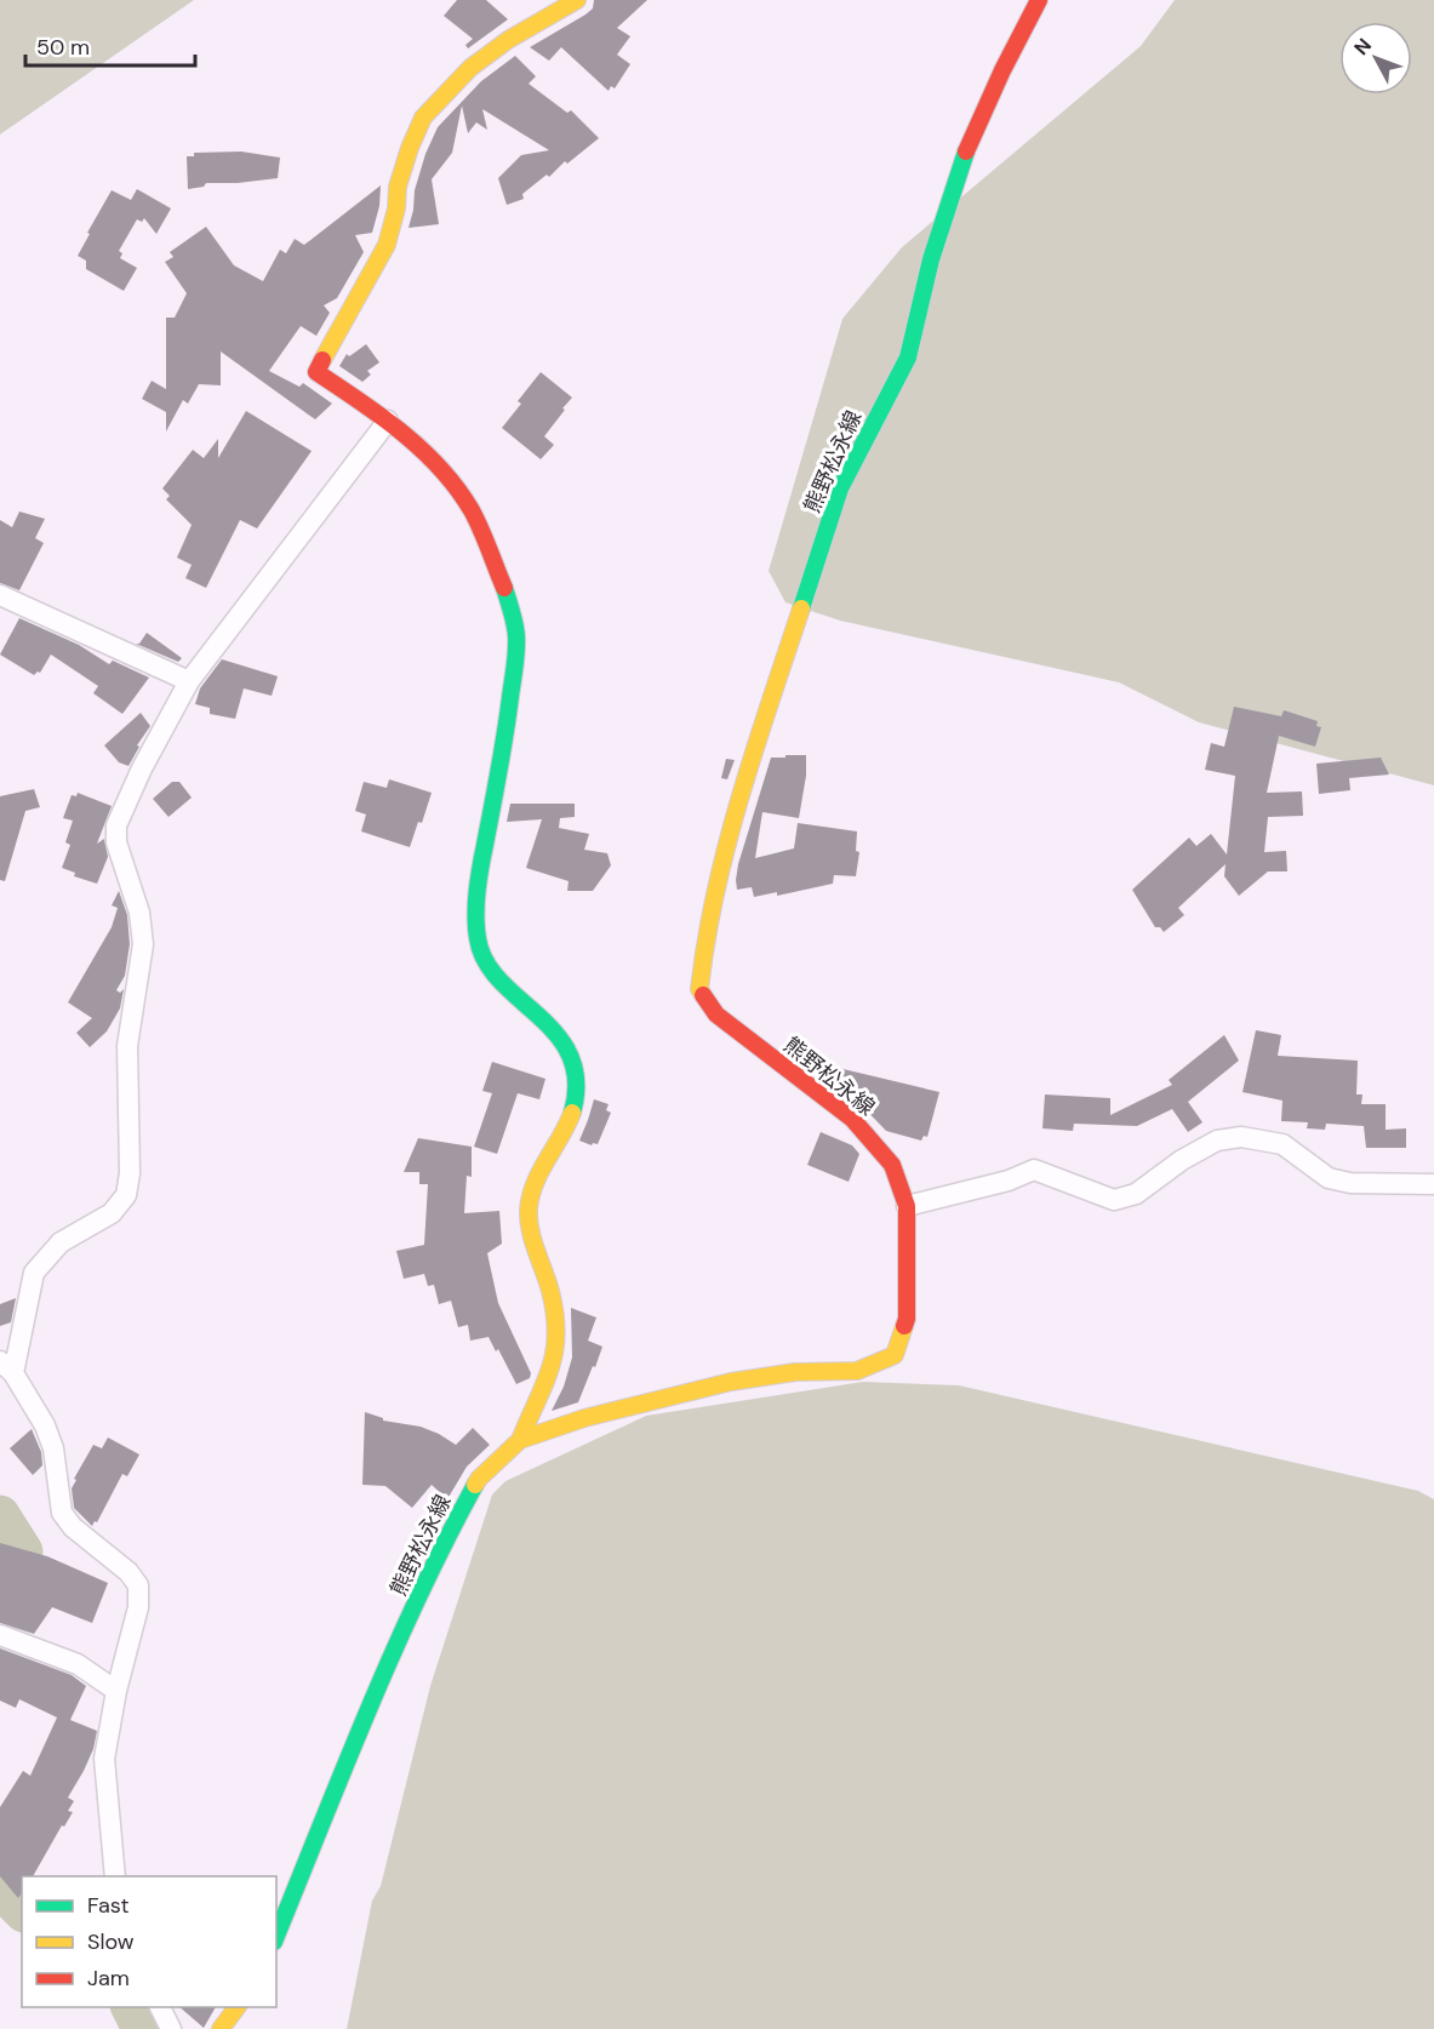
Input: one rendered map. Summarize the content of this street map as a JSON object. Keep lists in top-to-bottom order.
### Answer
{
  "streets": {
    "main road": ["熊野松永線"]
  },
  "legend": ["Fast", "Slow", "Jam"],
  "scale_bar": "50 m",
  "north": "top left"
}
